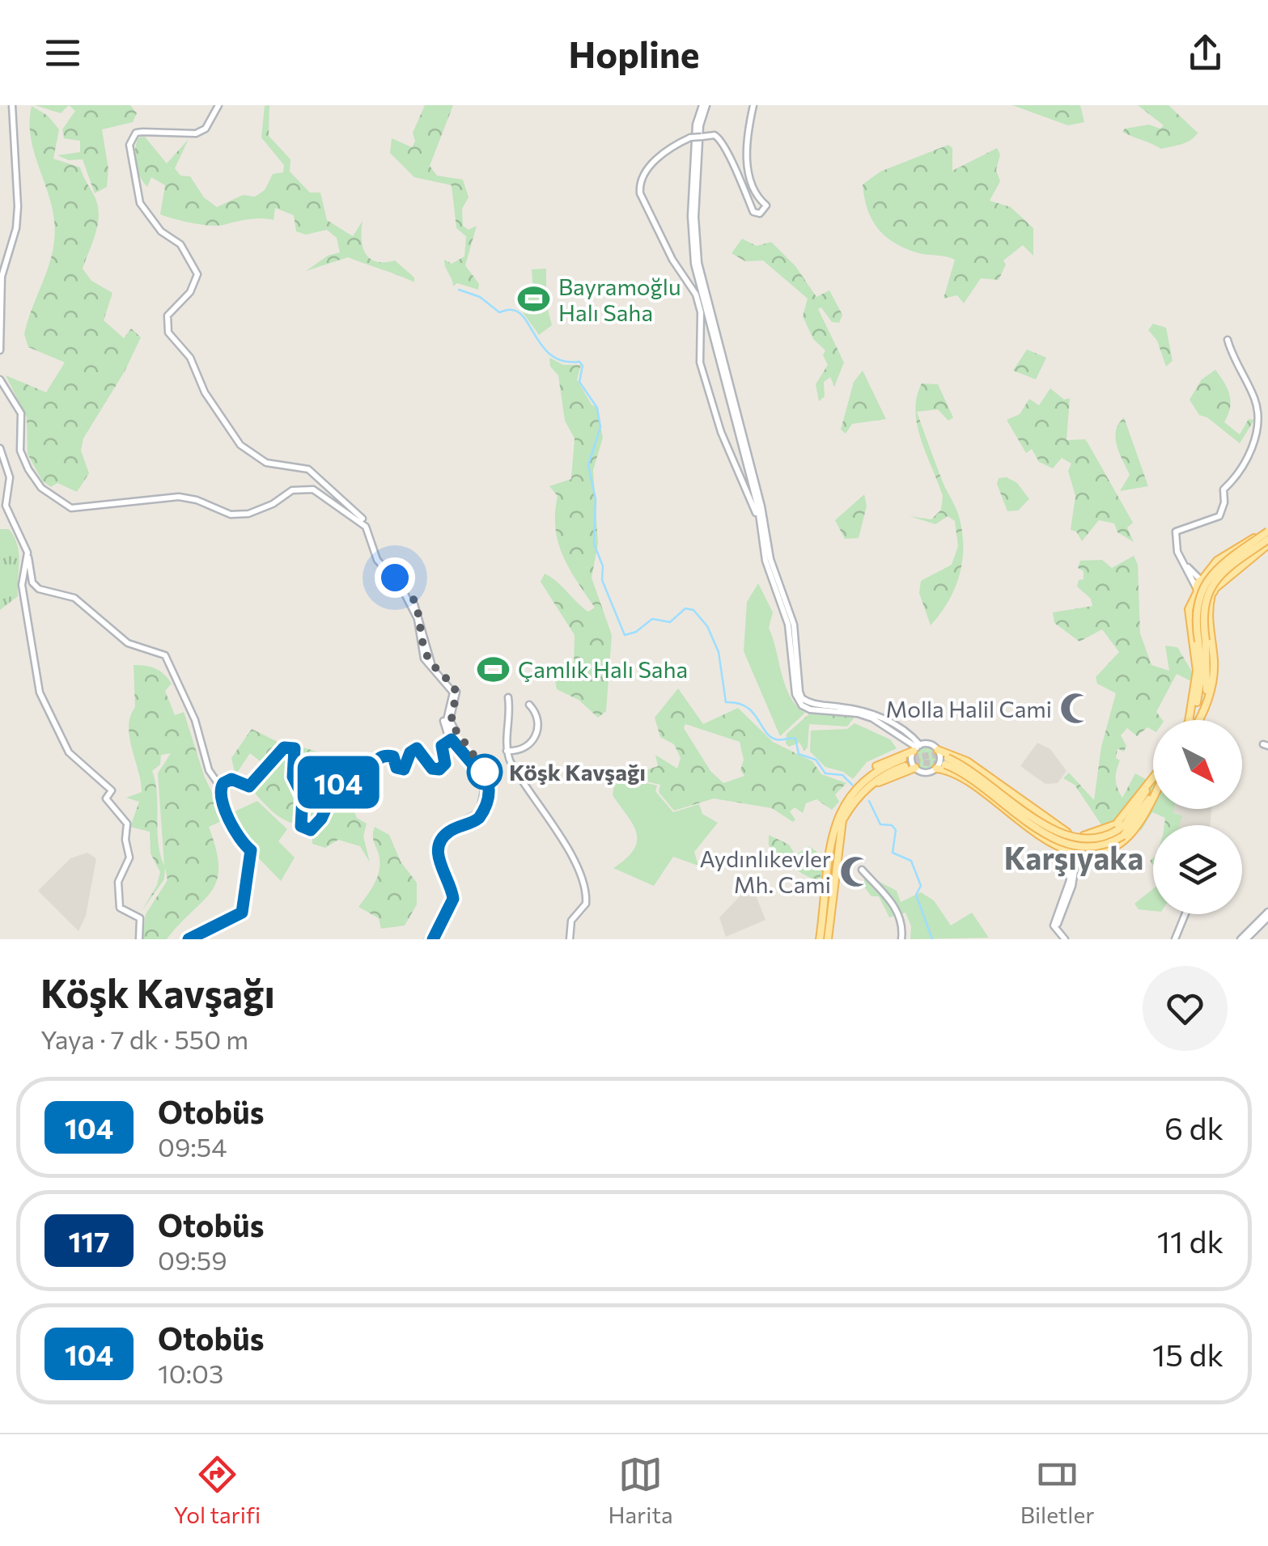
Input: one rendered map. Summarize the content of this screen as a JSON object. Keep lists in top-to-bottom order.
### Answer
{
  "districts": ["Karşıyaka"],
  "places": {
    "sports": ["Bayramoğlu Halı Saha", "Çamlık Halı Saha"],
    "mosque": ["Molla Halil Cami", "Aydınlıkevler Mh. Cami"],
    "other": ["Köşk Kavşağı"]
  },
  "lines": ["bus line 104"],
  "north": "bottom right",
  "page": {
    "header": "Hopline",
    "on_map": "104",
    "heading": ["Köşk Kavşağı", "Yaya · 7 dk · 550 m"],
    "list": [
      {
        "mark": "104",
        "name": "Otobüs",
        "note": "09:54",
        "value": "6 dk"
      },
      {
        "mark": "117",
        "name": "Otobüs",
        "note": "09:59",
        "value": "11 dk"
      },
      {
        "mark": "104",
        "name": "Otobüs",
        "note": "10:03",
        "value": "15 dk"
      }
    ],
    "tabs": ["Yol tarifi", "Harita", "Biletler"]
  }
}
